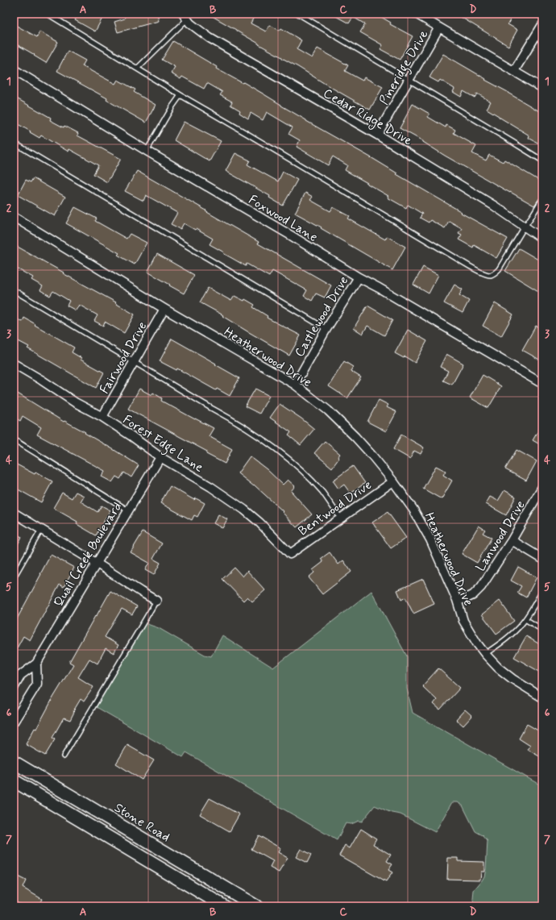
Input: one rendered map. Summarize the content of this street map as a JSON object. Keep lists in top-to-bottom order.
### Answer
{
  "streets": {
    "main road": ["Stone Road"],
    "street": [
      "Pineridge Drive",
      "Cedar Ridge Drive",
      "Foxwood Lane",
      "Castlewood Drive",
      "Heatherwood Drive",
      "Fairwood Drive",
      "Forest Edge Lane",
      "Bentwood Drive",
      "Lanwood Drive",
      "Quail Creek Boulevard"
    ]
  },
  "crossings": [
    ["Pineridge Drive", "Cedar Ridge Drive"],
    ["Foxwood Lane", "Castlewood Drive"],
    ["Castlewood Drive", "Heatherwood Drive"],
    ["Heatherwood Drive", "Fairwood Drive"],
    ["Heatherwood Drive", "Bentwood Drive"],
    ["Heatherwood Drive", "Lanwood Drive"],
    ["Fairwood Drive", "Forest Edge Lane"],
    ["Forest Edge Lane", "Bentwood Drive"],
    ["Forest Edge Lane", "Quail Creek Boulevard"]
  ],
  "grid": {
    "columns": [
      "A",
      "B",
      "C",
      "D"
    ],
    "rows": [
      "1",
      "2",
      "3",
      "4",
      "5",
      "6",
      "7"
    ]
  }
}
